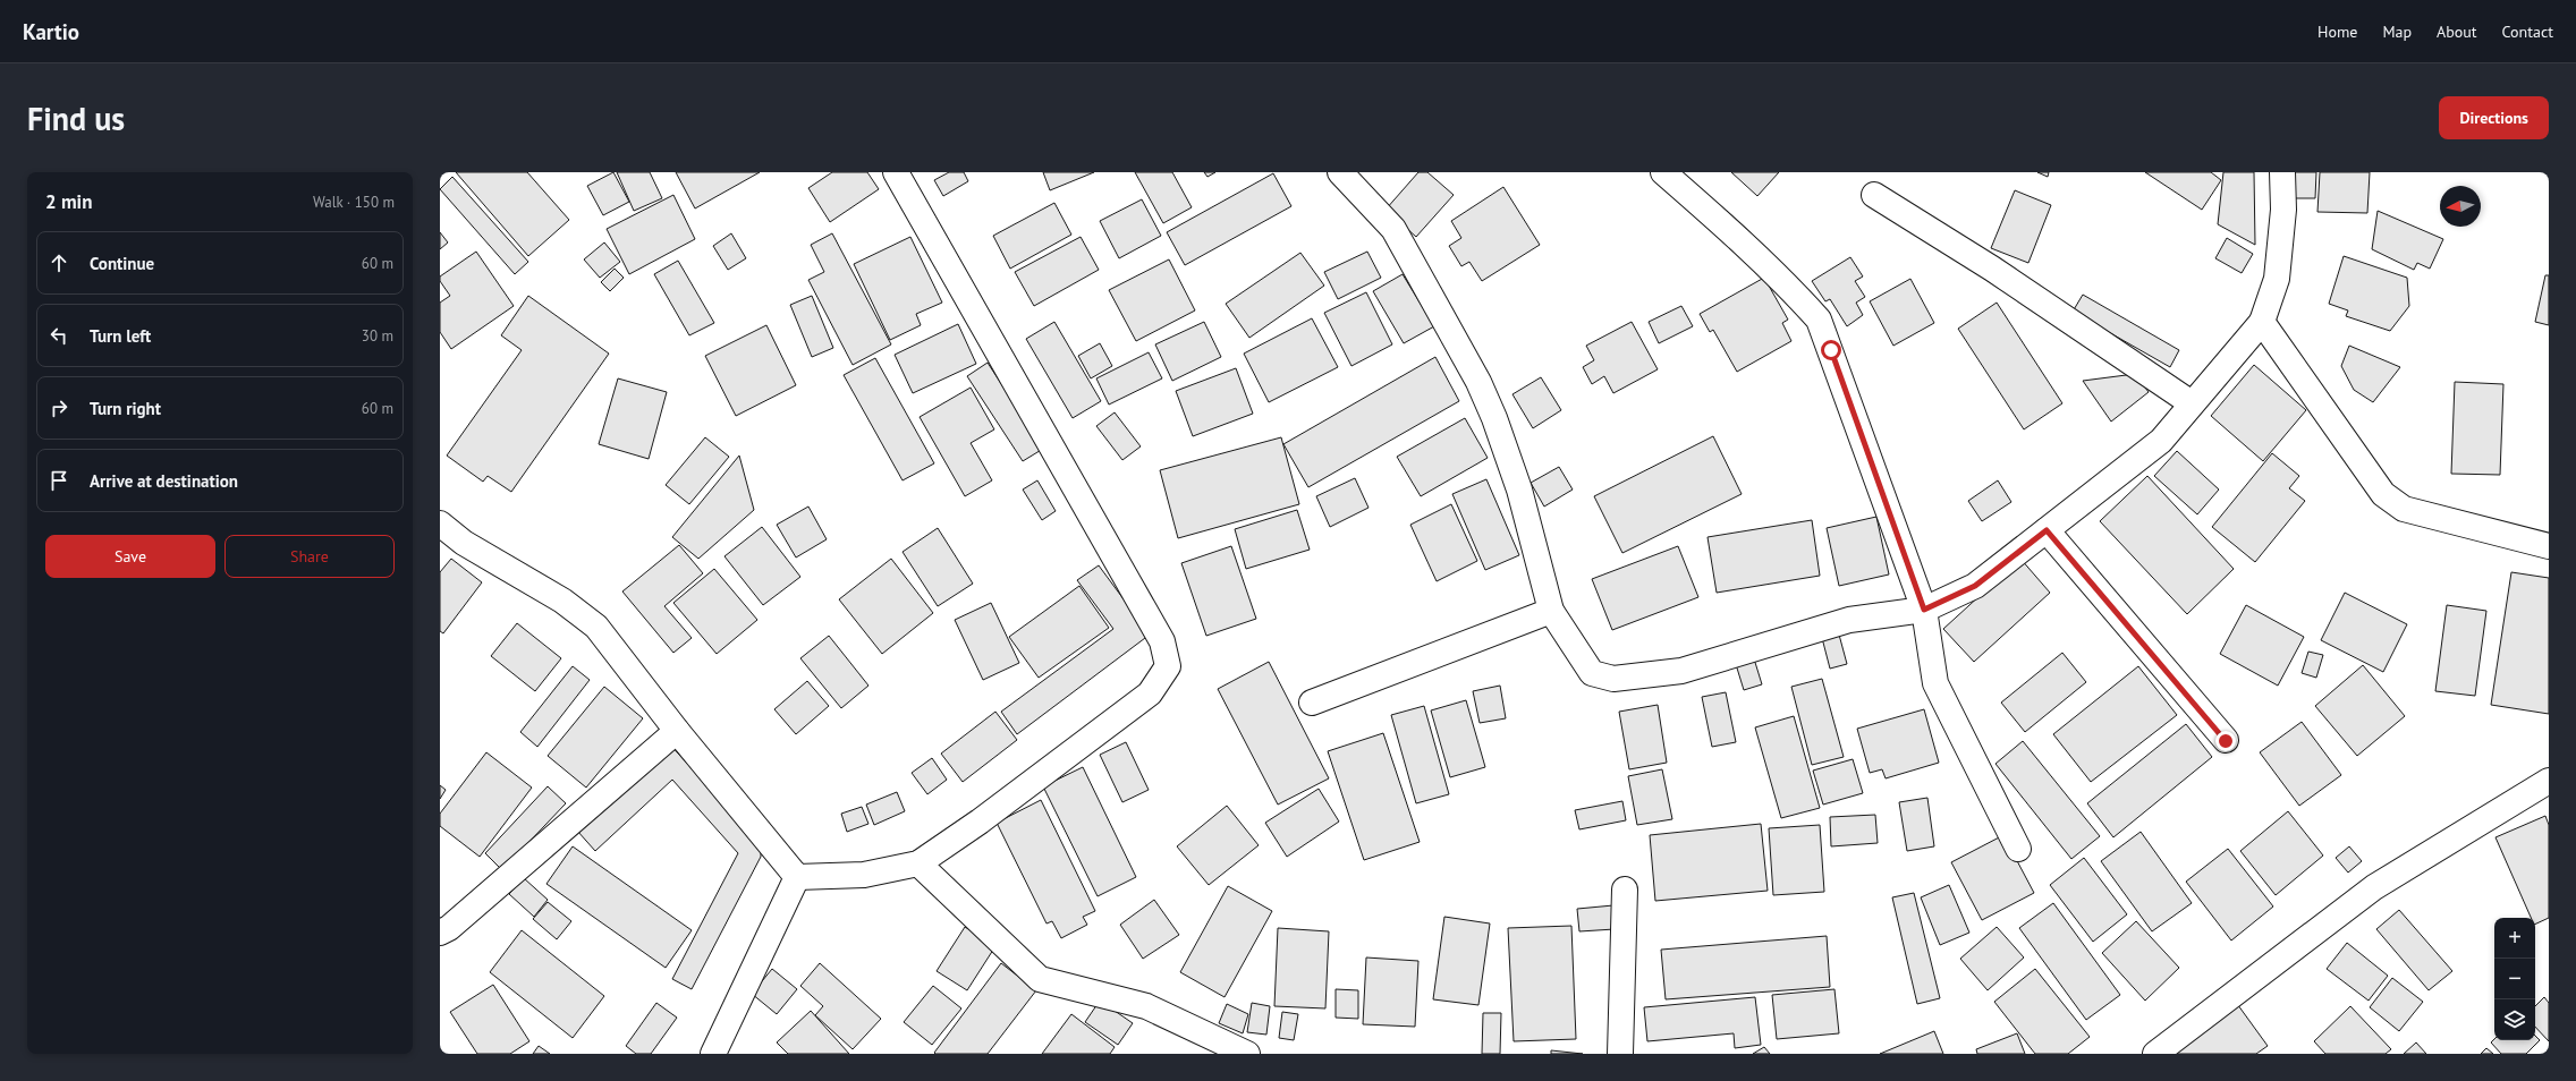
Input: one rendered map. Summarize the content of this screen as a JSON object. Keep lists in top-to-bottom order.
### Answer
{
  "north": "left",
  "page": {
    "header": "Kartio",
    "nav": [
      "Home",
      "Map",
      "About",
      "Contact"
    ],
    "buttons": [
      "Directions",
      ["Save", "Share"]
    ],
    "title": "Find us",
    "heading": ["2 min", "Walk · 150 m"],
    "list": [
      ["Continue", "60 m"],
      ["Turn left", "30 m"],
      ["Turn right", "60 m"],
      "Arrive at destination"
    ],
    "map_buttons": ["+", "−"]
  }
}
